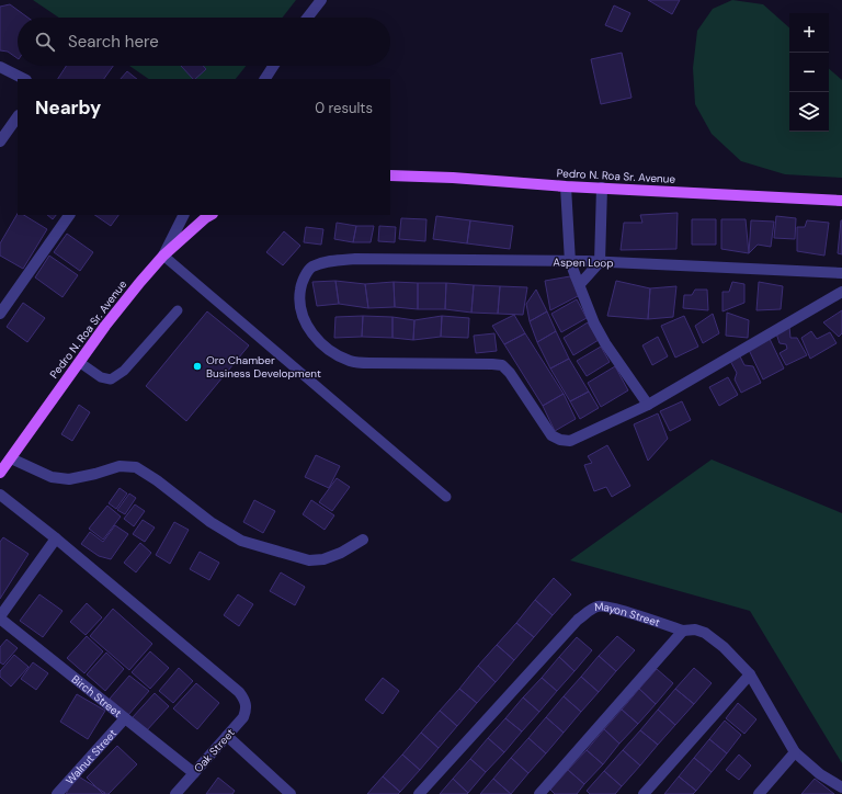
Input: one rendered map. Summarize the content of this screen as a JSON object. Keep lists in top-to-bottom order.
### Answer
{
  "streets": {
    "main road": ["Pedro N. Roa Sr. Avenue"],
    "street": [
      "Aspen Loop",
      "Mayon Street",
      "Birch Street",
      "Oak Street",
      "Walnut Street"
    ]
  },
  "crossings": [
    ["Birch Street", "Oak Street"],
    ["Birch Street", "Walnut Street"]
  ],
  "places": ["Oro Chamber Business Development"],
  "page": {
    "map_buttons": ["+", "−"],
    "search": "Search here",
    "heading": ["Nearby", "0 results"]
  }
}
